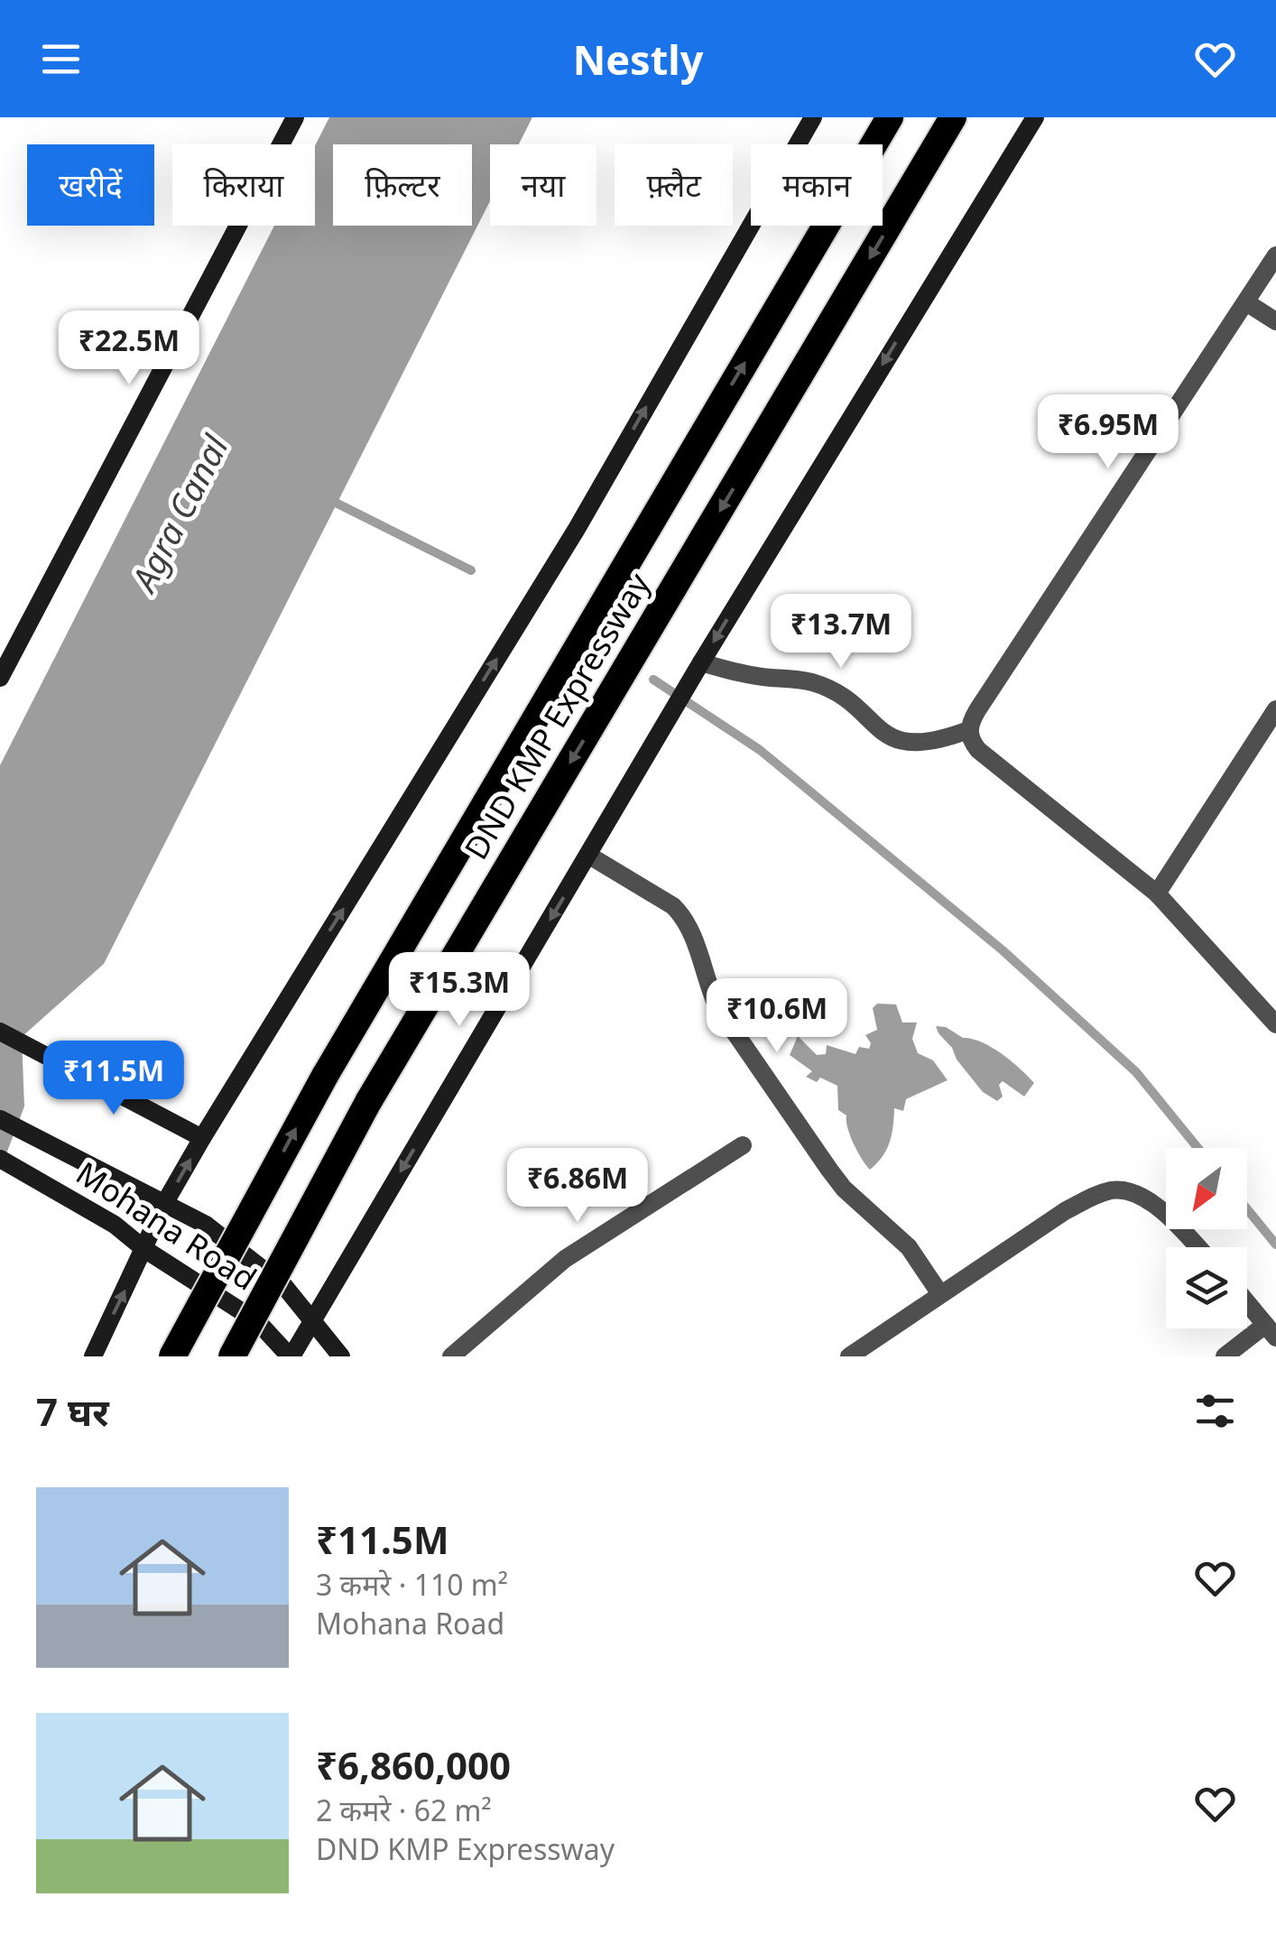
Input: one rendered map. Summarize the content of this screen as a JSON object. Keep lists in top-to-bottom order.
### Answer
{
  "streets": {
    "highway": ["DND KMP Expressway"],
    "street": ["Mohana Road"]
  },
  "water": ["Agra Canal"],
  "north": "bottom left",
  "page": {
    "header": "Nestly",
    "chip": [
      "खरीदें",
      "किराया",
      "फ़िल्टर",
      "नया",
      "फ़्लैट",
      "मकान"
    ],
    "price": [
      "₹22.5M",
      "₹6.95M",
      "₹13.7M",
      "₹15.3M",
      "₹10.6M",
      "₹11.5M",
      "₹6.86M"
    ],
    "heading": "7 घर",
    "list": [
      {
        "name": "₹11.5M",
        "note": "3 कमरे · 110 m² · Mohana Road"
      },
      {
        "name": "₹6,860,000",
        "note": "2 कमरे · 62 m² · DND KMP Expressway"
      }
    ]
  }
}
